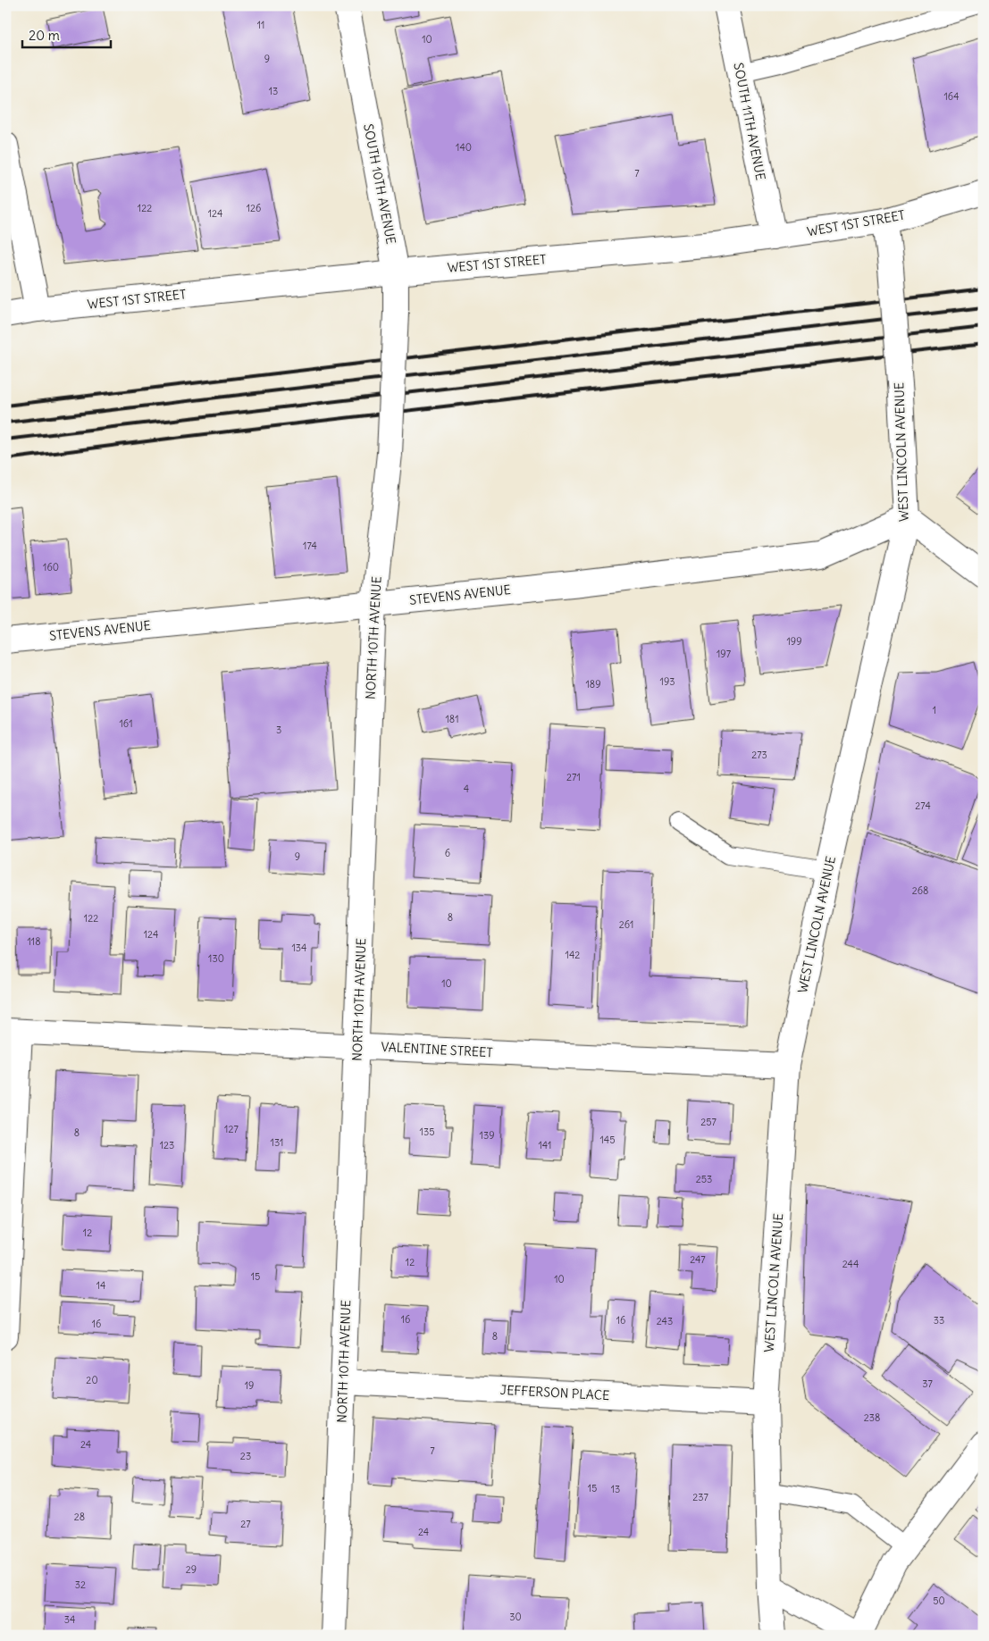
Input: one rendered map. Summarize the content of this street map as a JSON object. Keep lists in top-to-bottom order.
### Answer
{
  "streets": {
    "street": [
      "SOUTH 11TH AVENUE",
      "SOUTH 10TH AVENUE",
      "WEST 1ST STREET",
      "WEST LINCOLN AVENUE",
      "STEVENS AVENUE",
      "NORTH 10TH AVENUE",
      "VALENTINE STREET",
      "JEFFERSON PLACE"
    ]
  },
  "crossings": [
    ["SOUTH 11TH AVENUE", "WEST 1ST STREET"],
    ["SOUTH 10TH AVENUE", "WEST 1ST STREET"],
    ["SOUTH 10TH AVENUE", "NORTH 10TH AVENUE"],
    ["WEST 1ST STREET", "WEST LINCOLN AVENUE"],
    ["WEST LINCOLN AVENUE", "STEVENS AVENUE"],
    ["WEST LINCOLN AVENUE", "VALENTINE STREET"],
    ["WEST LINCOLN AVENUE", "JEFFERSON PLACE"],
    ["STEVENS AVENUE", "NORTH 10TH AVENUE"],
    ["NORTH 10TH AVENUE", "VALENTINE STREET"],
    ["NORTH 10TH AVENUE", "JEFFERSON PLACE"]
  ],
  "house_numbers": [
    "11",
    "10",
    "9",
    "13",
    "164",
    "140",
    "7",
    "122",
    "126",
    "124",
    "174",
    "160",
    "199",
    "197",
    "193",
    "189",
    "1",
    "181",
    "161",
    "3",
    "273",
    "271",
    "4",
    "274",
    "6",
    "9",
    "268",
    "8",
    "122",
    "261",
    "124",
    "118",
    "134",
    "142",
    "130",
    "10",
    "257",
    "127",
    "135",
    "8",
    "139",
    "145",
    "131",
    "123",
    "141",
    "253",
    "12",
    "247",
    "12",
    "244",
    "15",
    "10",
    "14",
    "16",
    "16",
    "33",
    "243",
    "16",
    "8",
    "20",
    "37",
    "19",
    "238",
    "24",
    "7",
    "23",
    "15",
    "13",
    "237",
    "28",
    "27",
    "24",
    "29",
    "32",
    "50",
    "30",
    "34"
  ],
  "scale_bar": "20 m"
}
